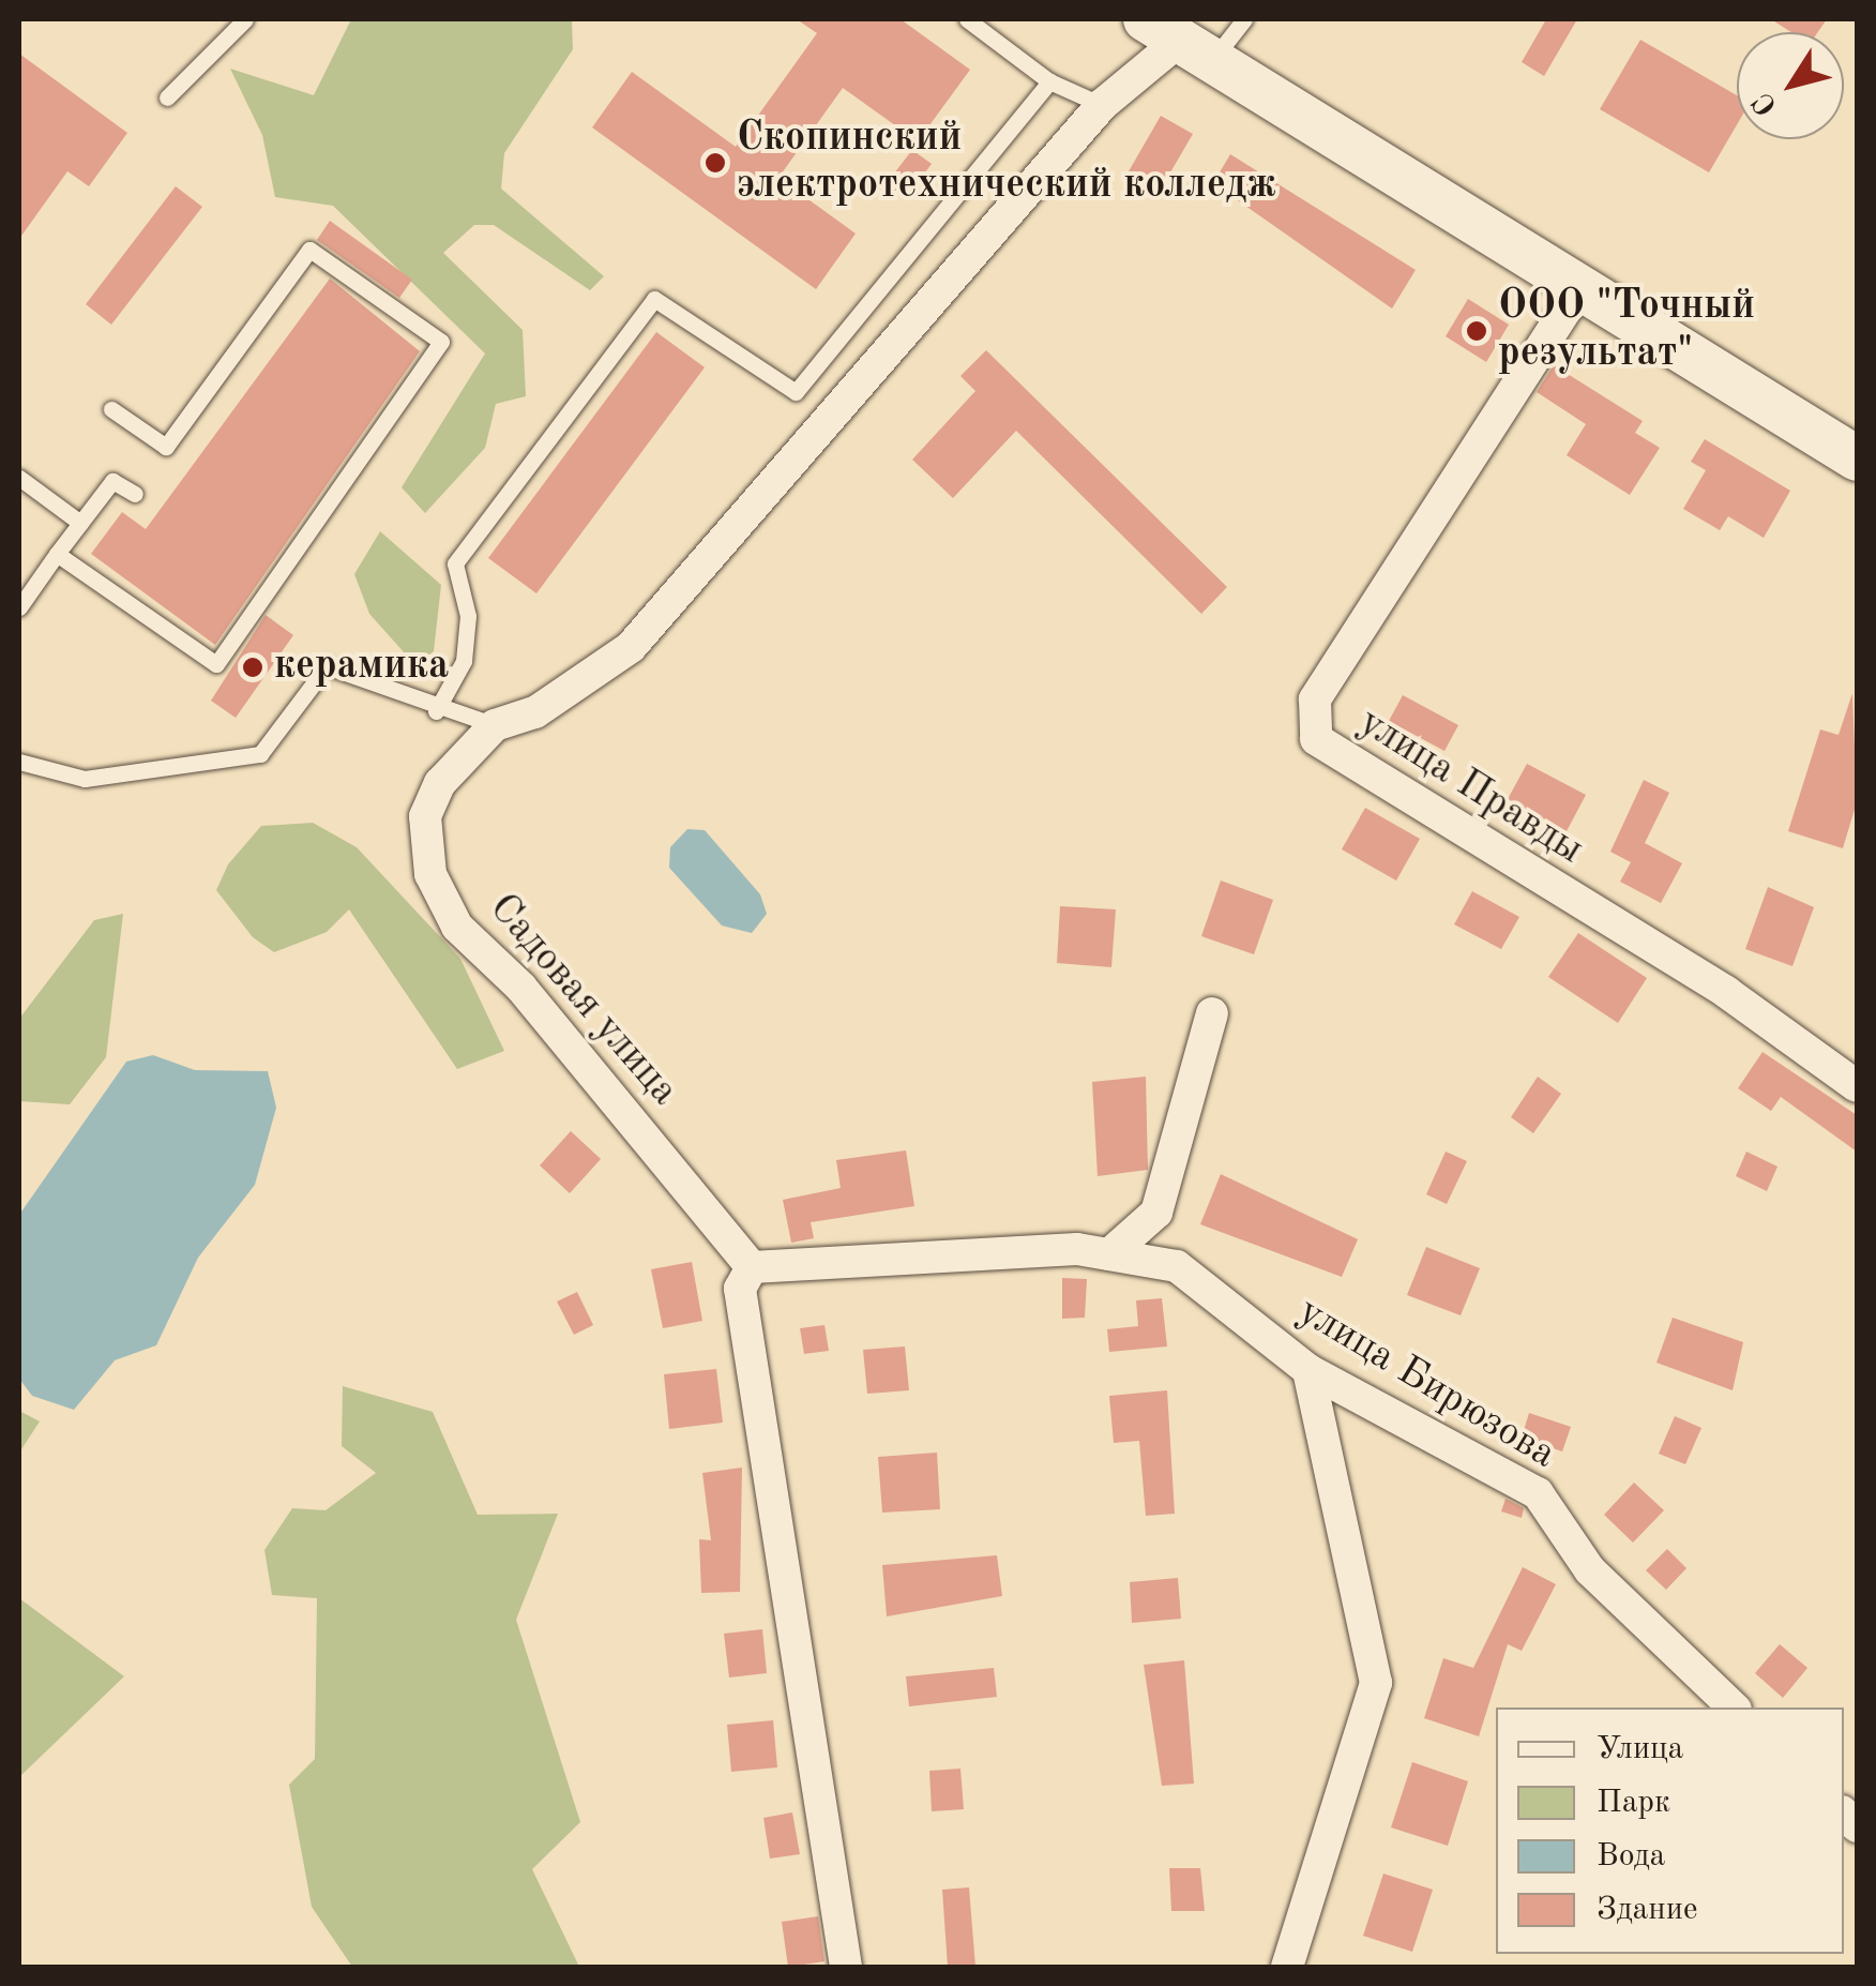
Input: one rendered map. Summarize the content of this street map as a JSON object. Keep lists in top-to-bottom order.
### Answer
{
  "streets": {
    "street": ["улица Правды", "Садовая улица", "улица Бирюзова"]
  },
  "crossings": [
    ["Садовая улица", "улица Бирюзова"]
  ],
  "places": ["Скопинский электротехнический колледж", "ООО \"Точный результат\"", "керамика"],
  "legend": [
    "Улица",
    "Парк",
    "Вода",
    "Здание"
  ],
  "north": "bottom left"
}
